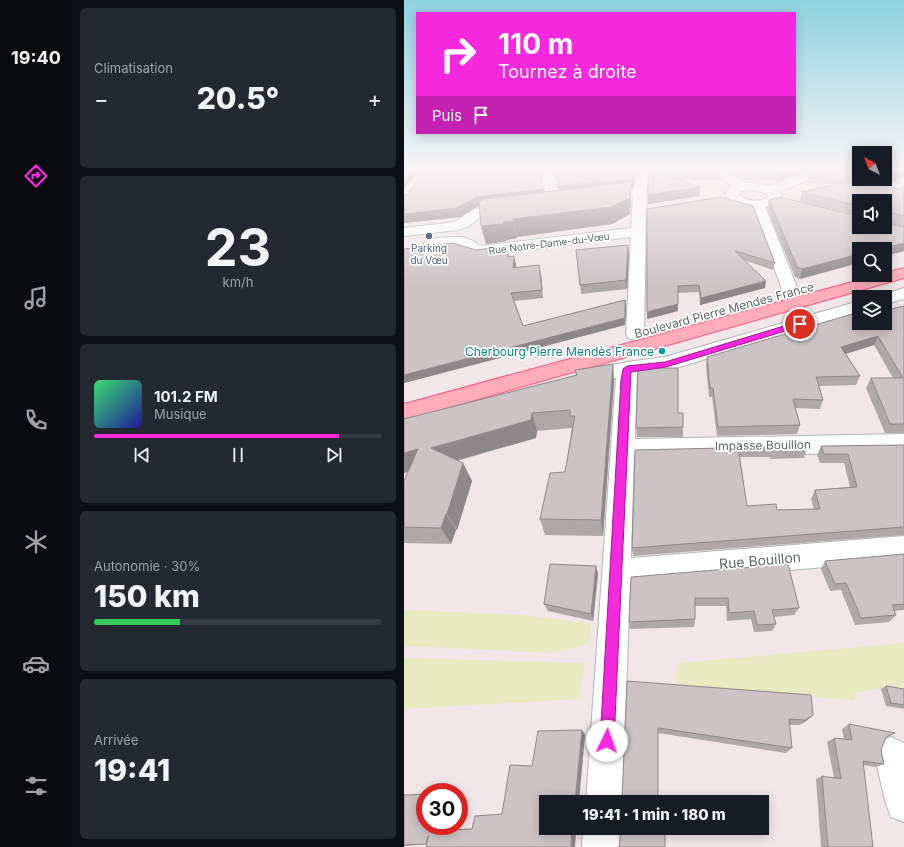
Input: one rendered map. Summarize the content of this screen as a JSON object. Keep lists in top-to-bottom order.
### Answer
{
  "streets": {
    "main road": ["Boulevard Pierre Mendes France"],
    "street": ["Rue Notre-Dame-du-Vœu", "Impasse Bouillon", "Rue Bouillon"]
  },
  "places": ["Parking du Vœu", "Cherbourg Pierre Mendès France"],
  "north": "top left",
  "page": {
    "tabs": "19:40",
    "tile": [
      "Climatisation",
      ["23", "km/h"],
      ["Autonomie · 30%", "150 km"],
      ["Arrivée", "19:41"]
    ],
    "turn": ["110 m", "Tournez à droite"],
    "heat": ["−", "20.5°", "+"],
    "then": "Puis",
    "song": ["101.2 FM", "Musique"],
    "limit": "30",
    "trip": "19:41 · 1 min · 180 m"
  }
}
